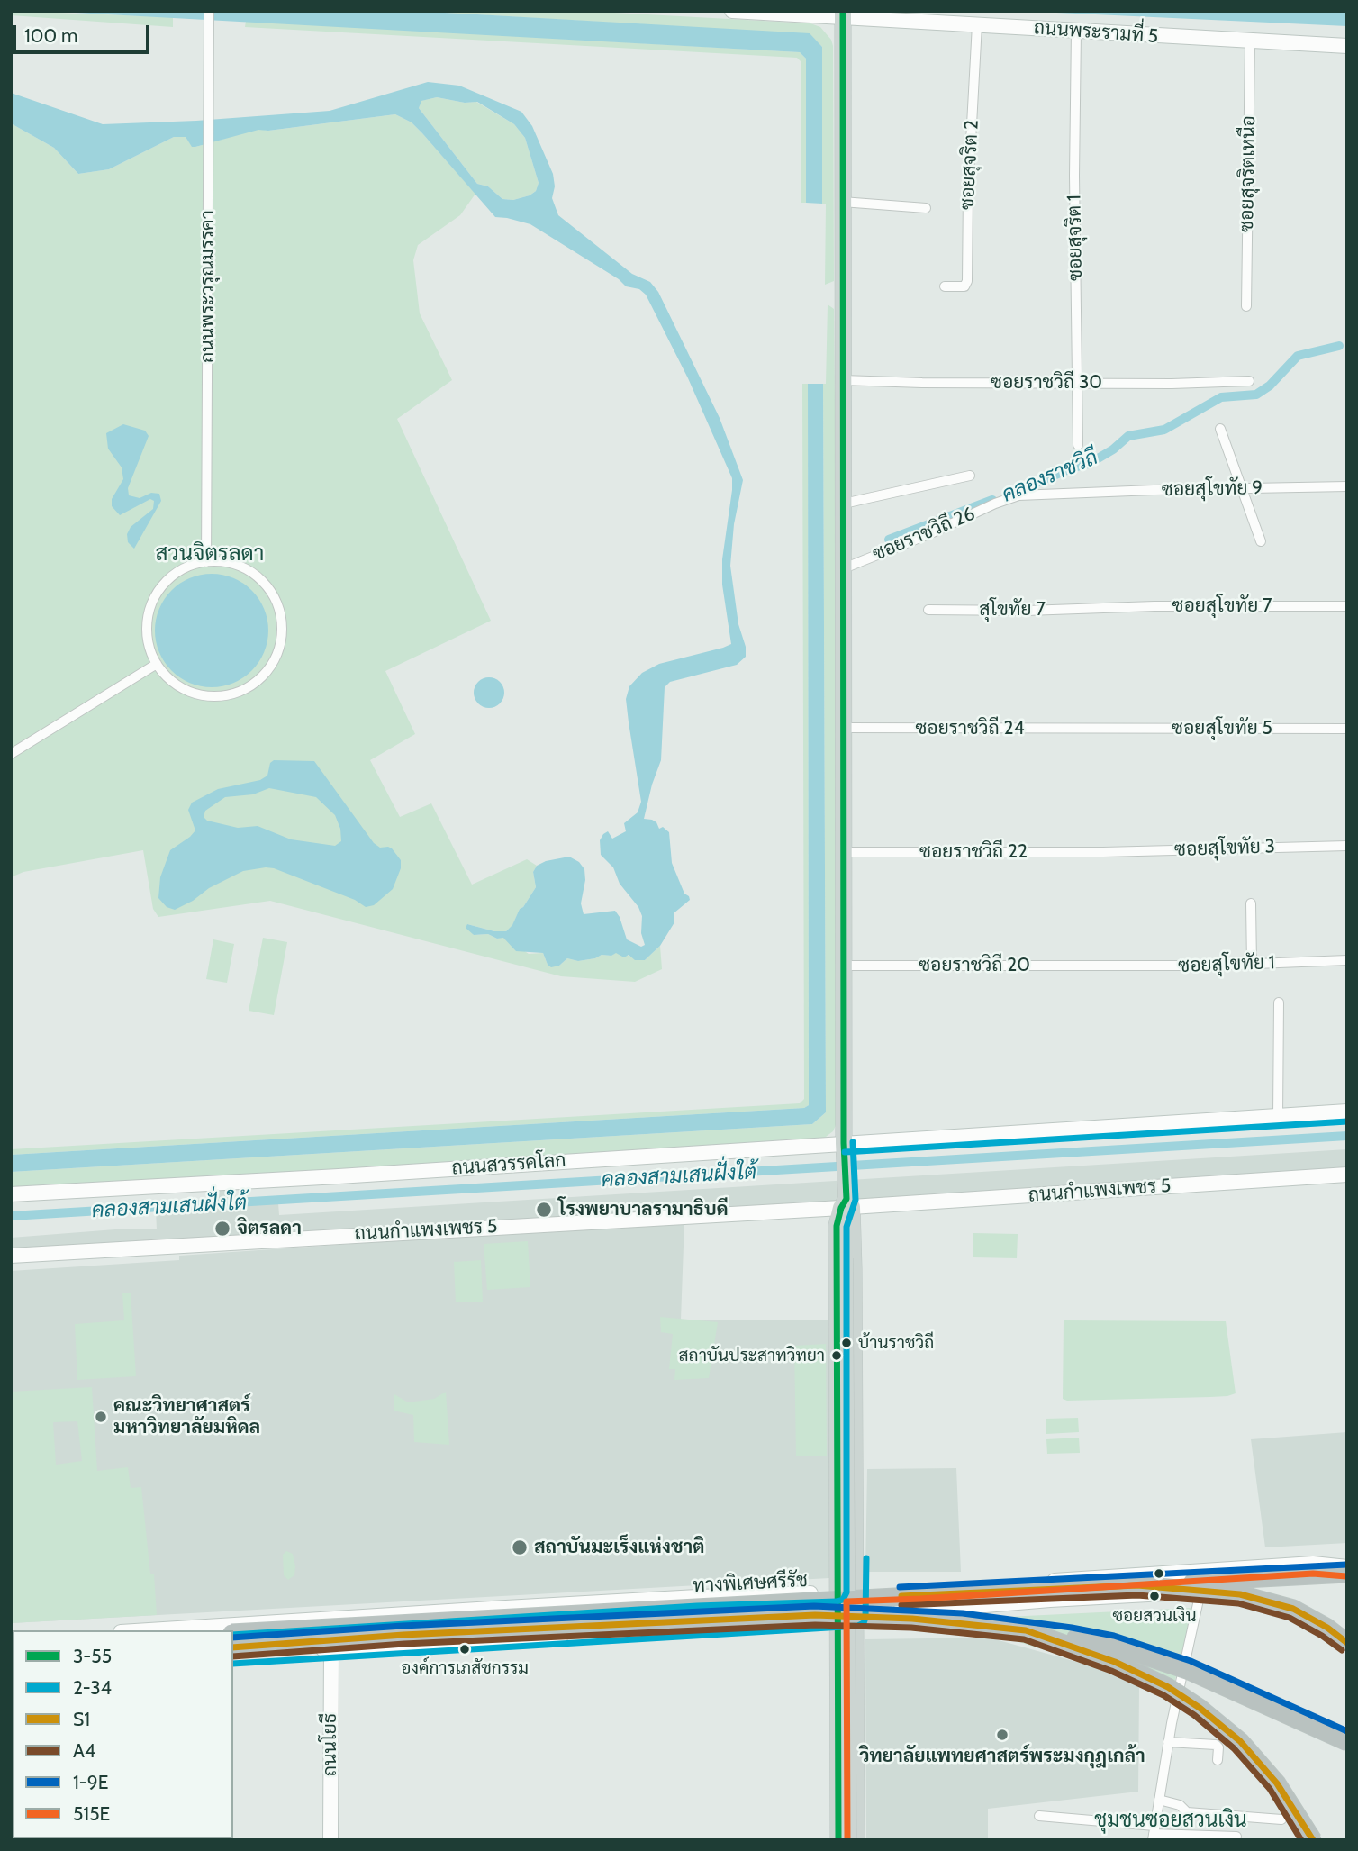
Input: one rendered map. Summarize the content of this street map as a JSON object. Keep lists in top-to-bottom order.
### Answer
{
  "streets": {
    "highway": ["ทางพิเศษศรีรัช"],
    "main road": [
      "ถนนพระรามที่ 5",
      "ถนนสวรรคโลก",
      "ถนนกำแพงเพชร 5",
      "ถนนโยธี"
    ],
    "street": [
      "ซอยสุจริต 2",
      "ซอยสุจริตเหนือ",
      "ซอยสุจริต 1",
      "ถนนพระวรุณมรรคา",
      "ซอยราชวิถี 30",
      "ซอยสุโขทัย 9",
      "ซอยราชวิถี 26",
      "ซอยสุโขทัย 7",
      "สุโขทัย 7",
      "ซอยราชวิถี 24",
      "ซอยสุโขทัย 5",
      "ซอยสุโขทัย 3",
      "ซอยราชวิถี 22",
      "ซอยสุโขทัย 1",
      "ซอยราชวิถี 20"
    ]
  },
  "crossings": [
    ["ถนนพระรามที่ 5", "ซอยสุจริต 2"],
    ["ถนนพระรามที่ 5", "ซอยสุจริตเหนือ"],
    ["ถนนพระรามที่ 5", "ซอยสุจริต 1"],
    ["ซอยสุจริต 1", "ซอยราชวิถี 30"],
    ["ซอยสุโขทัย 9", "ซอยราชวิถี 26"],
    ["ซอยสุโขทัย 7", "สุโขทัย 7"],
    ["ซอยราชวิถี 24", "ซอยสุโขทัย 5"],
    ["ซอยสุโขทัย 3", "ซอยราชวิถี 22"],
    ["ซอยสุโขทัย 1", "ซอยราชวิถี 20"]
  ],
  "districts": ["สวนจิตรลดา", "ชุมชนซอยสวนเงิน"],
  "water": ["คลองราชวิถี", "คลองสามเสนฝั่งใต้"],
  "places": [
    "โรงพยาบาลรามาธิบดี",
    "จิตรลดา",
    "บ้านราชวิถี",
    "สถาบันประสาทวิทยา",
    "คณะวิทยาศาสตร์ มหาวิทยาลัยมหิดล",
    "สถาบันมะเร็งแห่งชาติ",
    "ซอยสวนเงิน",
    "องค์การเภสัชกรรม",
    "วิทยาลัยแพทยศาสตร์พระมงกุฎเกล้า"
  ],
  "lines": [
    "transit line 3-55",
    "transit line 2-34",
    "transit line 1-9E",
    "transit line 515E",
    "transit line S1",
    "transit line A4"
  ],
  "legend": [
    "3-55",
    "2-34",
    "S1",
    "A4",
    "1-9E",
    "515E"
  ],
  "scale_bar": "100 m"
}
